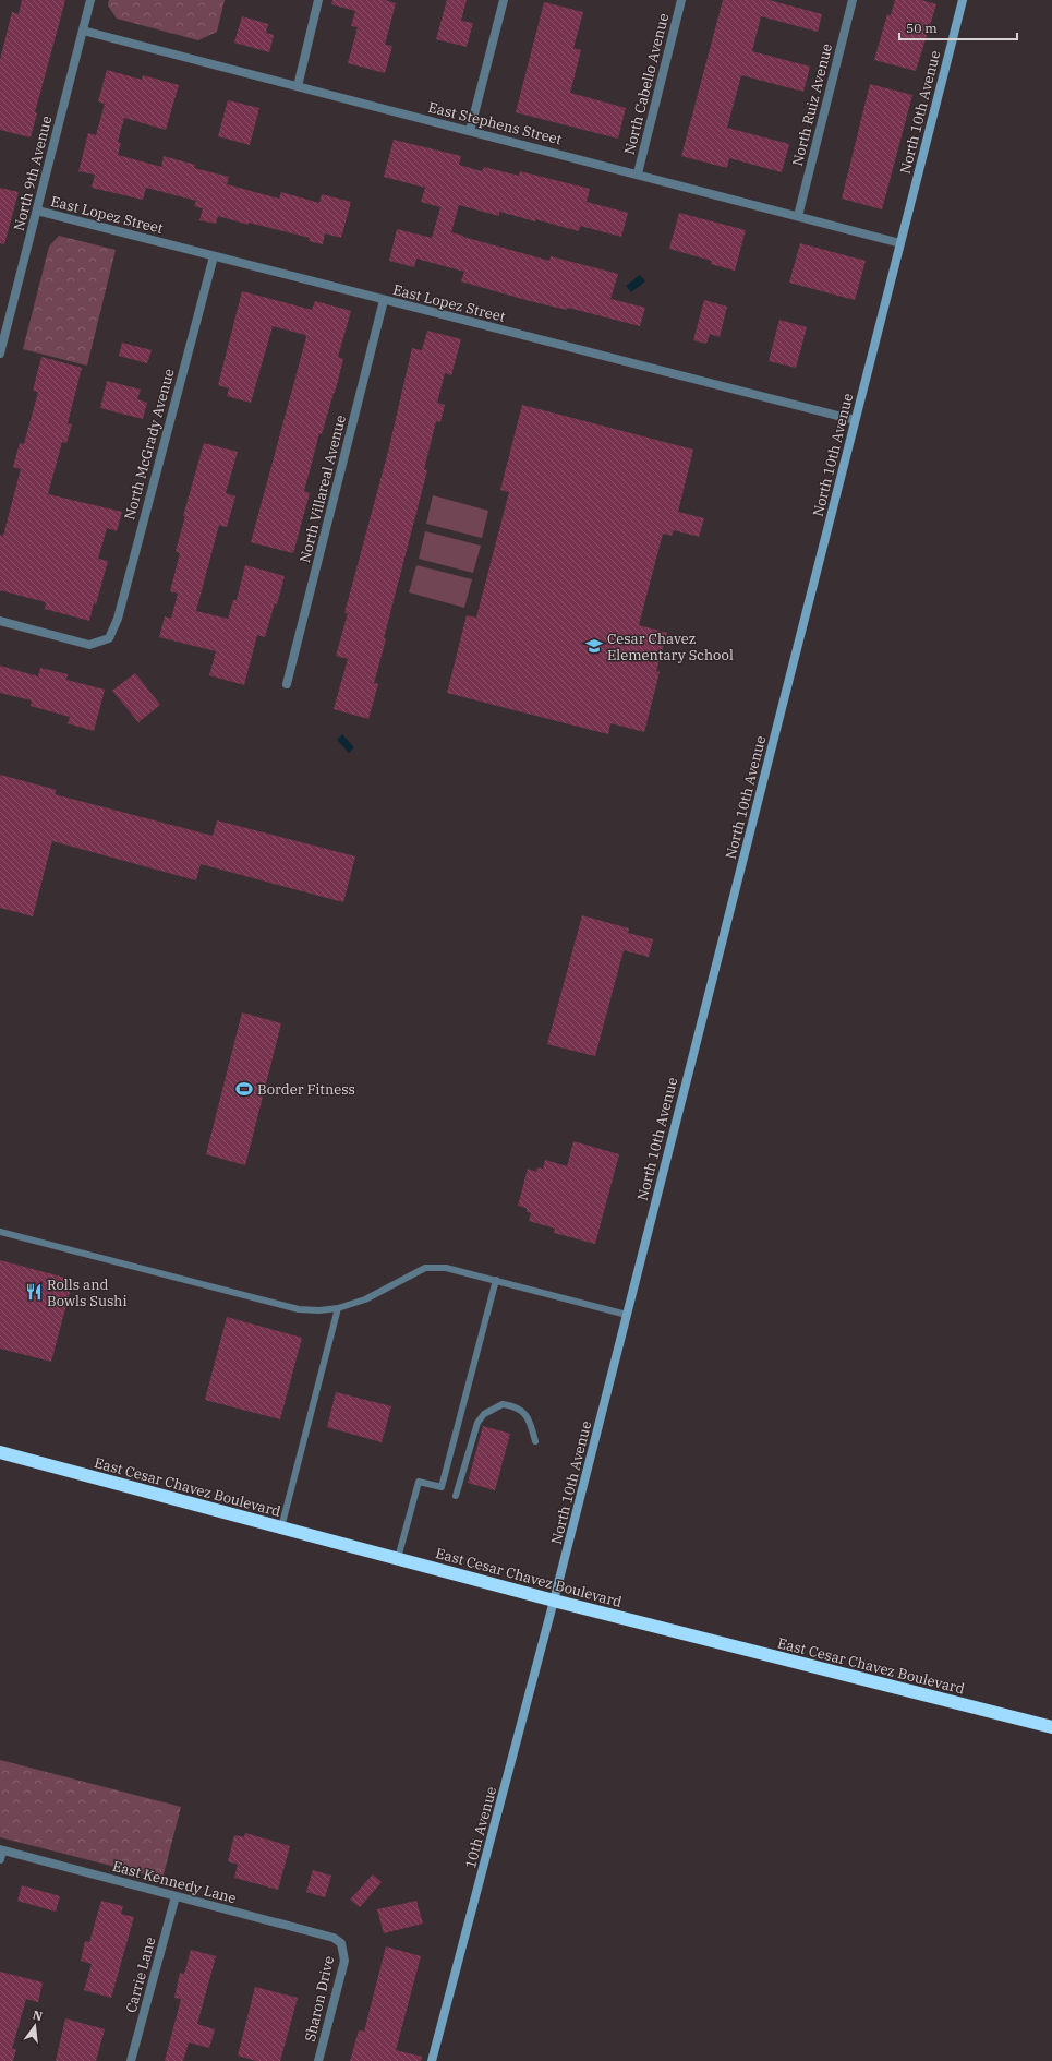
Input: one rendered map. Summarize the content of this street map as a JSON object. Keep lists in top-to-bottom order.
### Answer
{
  "streets": {
    "highway": ["East Cesar Chavez Boulevard"],
    "main road": ["North 10th Avenue", "10th Avenue"],
    "street": [
      "North Cabello Avenue",
      "North Ruiz Avenue",
      "East Stephens Street",
      "North 9th Avenue",
      "East Lopez Street",
      "North McGrady Avenue",
      "North Villareal Avenue",
      "East Kennedy Lane",
      "Carrie Lane",
      "Sharon Drive"
    ]
  },
  "crossings": [
    ["North Cabello Avenue", "East Stephens Street"],
    ["North Ruiz Avenue", "East Stephens Street"],
    ["North 10th Avenue", "East Stephens Street"],
    ["North 10th Avenue", "East Lopez Street"],
    ["North 10th Avenue", "East Cesar Chavez Boulevard"],
    ["North 10th Avenue", "10th Avenue"],
    ["East Stephens Street", "North 9th Avenue"],
    ["North 9th Avenue", "East Lopez Street"],
    ["East Lopez Street", "North McGrady Avenue"],
    ["East Lopez Street", "North Villareal Avenue"],
    ["East Cesar Chavez Boulevard", "10th Avenue"],
    ["East Kennedy Lane", "Carrie Lane"],
    ["East Kennedy Lane", "Sharon Drive"]
  ],
  "places": {
    "school or university": ["Cesar Chavez Elementary School"],
    "sports": ["Border Fitness"],
    "restaurant": ["Rolls and Bowls Sushi"]
  },
  "scale_bar": "50 m",
  "north": "top"
}
